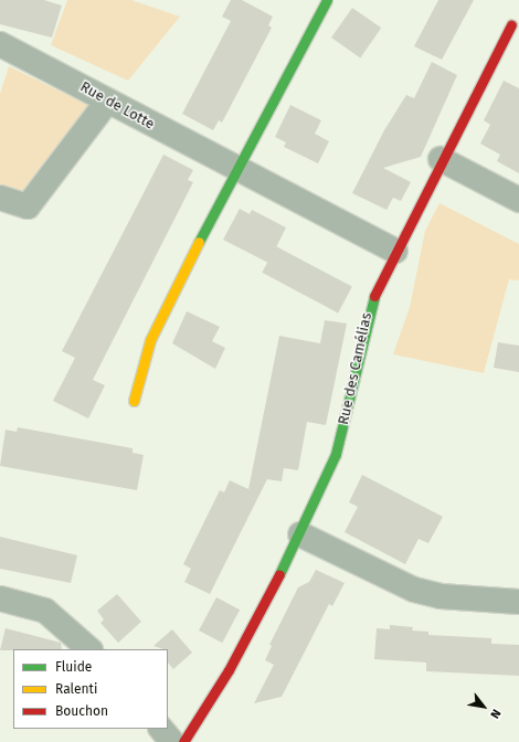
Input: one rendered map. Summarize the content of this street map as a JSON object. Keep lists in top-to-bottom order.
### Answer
{
  "streets": {
    "street": ["Rue de Lotte", "Rue des Camélias"]
  },
  "crossings": [
    ["Rue de Lotte", "Rue des Camélias"]
  ],
  "legend": ["Fluide", "Ralenti", "Bouchon"],
  "north": "bottom right"
}
